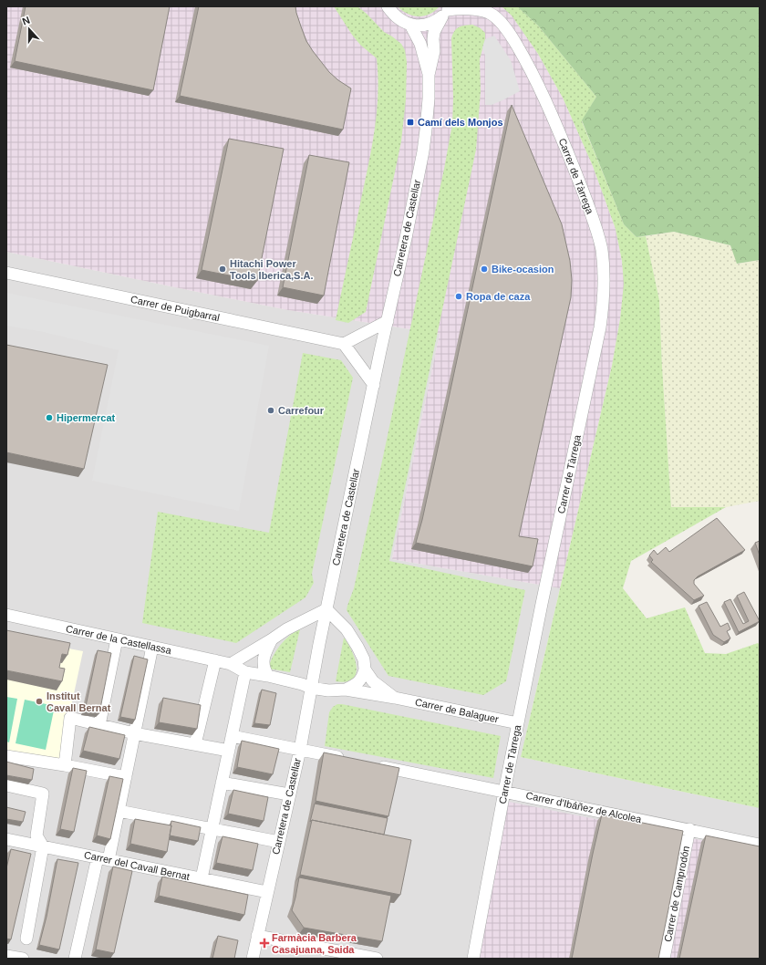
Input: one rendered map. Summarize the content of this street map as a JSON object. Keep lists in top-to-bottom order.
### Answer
{
  "streets": {
    "street": [
      "Carrer de Tàrrega",
      "Carretera de Castellar",
      "Carrer de Puigbarral",
      "Carrer de la Castellassa",
      "Carrer de Balaguer",
      "Carrer d'Ibáñez de Alcolea",
      "Carrer del Cavall Bernat",
      "Carrer de Camprodón"
    ]
  },
  "crossings": [
    ["Carrer de Tàrrega", "Carretera de Castellar"],
    ["Carrer de Tàrrega", "Carrer de Balaguer"],
    ["Carrer de Tàrrega", "Carrer d'Ibáñez de Alcolea"],
    ["Carretera de Castellar", "Carrer de la Castellassa"],
    ["Carretera de Castellar", "Carrer de Balaguer"],
    ["Carretera de Castellar", "Carrer del Cavall Bernat"],
    ["Carrer de la Castellassa", "Carrer de Balaguer"],
    ["Carrer d'Ibáñez de Alcolea", "Carrer de Camprodón"]
  ],
  "places": {
    "transit": ["Camí dels Monjos"],
    "other": [
      "Hitachi Power Tools Iberica,S.A.",
      "Bike-ocasion",
      "Ropa de caza",
      "Carrefour",
      "Hipermercat",
      "Institut Cavall Bernat"
    ],
    "health": ["Farmàcia Barbera Casajuana, Saida"]
  },
  "north": "top"
}
